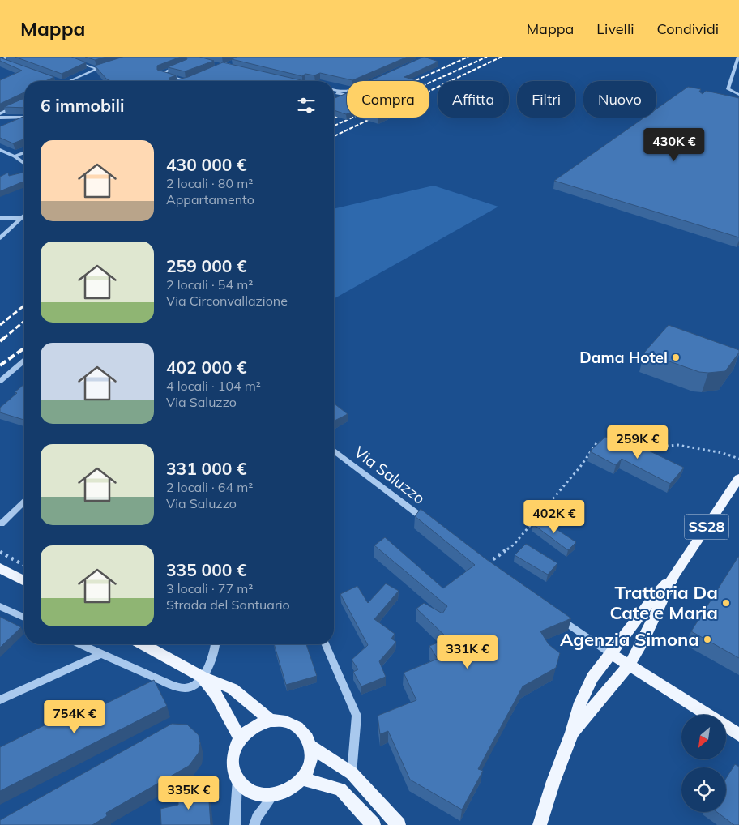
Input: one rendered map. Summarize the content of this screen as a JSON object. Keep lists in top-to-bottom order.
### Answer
{
  "streets": {
    "main road": ["SS28"],
    "street": ["Via Saluzzo"]
  },
  "places": ["Dama Hotel", "Trattoria Da Cate e Maria", "Agenzia Simona"],
  "north": "bottom left",
  "page": {
    "header": "Mappa",
    "nav": ["Mappa", "Livelli", "Condividi"],
    "chip": [
      "Compra",
      "Affitta",
      "Filtri",
      "Nuovo"
    ],
    "heading": "6 immobili",
    "price": [
      "430K €",
      "259K €",
      "402K €",
      "331K €",
      "754K €",
      "335K €"
    ],
    "list": [
      {
        "name": "430 000 €",
        "note": "2 locali · 80 m² · Appartamento"
      },
      {
        "name": "259 000 €",
        "note": "2 locali · 54 m² · Via Circonvallazione"
      },
      {
        "name": "402 000 €",
        "note": "4 locali · 104 m² · Via Saluzzo"
      },
      {
        "name": "331 000 €",
        "note": "2 locali · 64 m² · Via Saluzzo"
      },
      {
        "name": "335 000 €",
        "note": "3 locali · 77 m² · Strada del Santuario"
      }
    ]
  }
}
